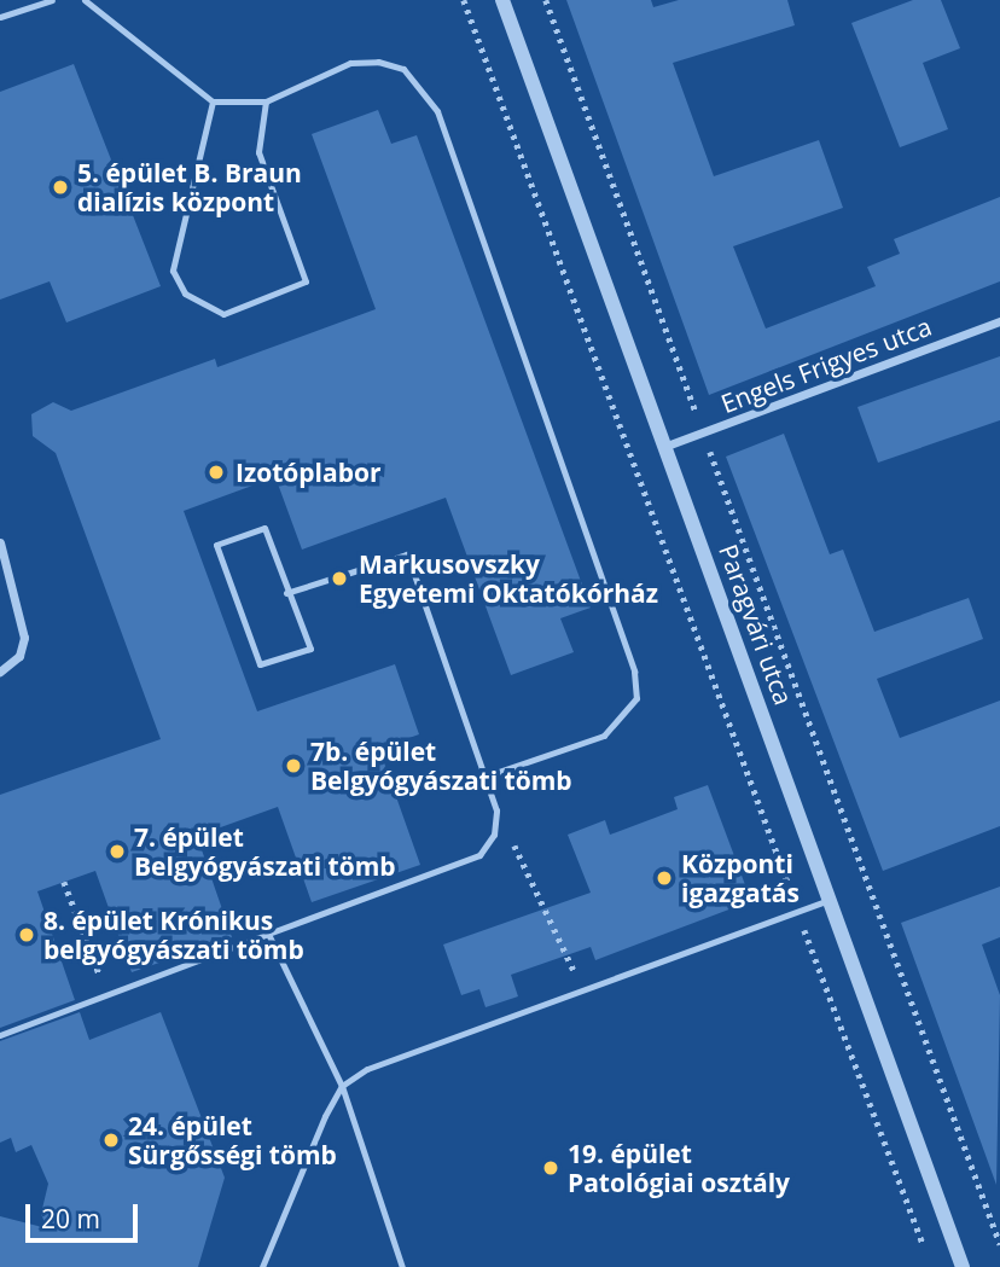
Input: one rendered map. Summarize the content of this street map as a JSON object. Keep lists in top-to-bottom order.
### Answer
{
  "streets": {
    "street": ["Engels Frigyes utca", "Paragvári utca"]
  },
  "crossings": [
    ["Engels Frigyes utca", "Paragvári utca"]
  ],
  "places": [
    "5. épület B. Braun dialízis központ",
    "Izotóplabor",
    "Markusovszky Egyetemi Oktatókórház",
    "7b. épület Belgyógyászati tömb",
    "7. épület Belgyógyászati tömb",
    "Központi igazgatás",
    "8. épület Krónikus belgyógyászati tömb",
    "24. épület Sürgősségi tömb",
    "19. épület Patológiai osztály"
  ],
  "scale_bar": "20 m"
}
